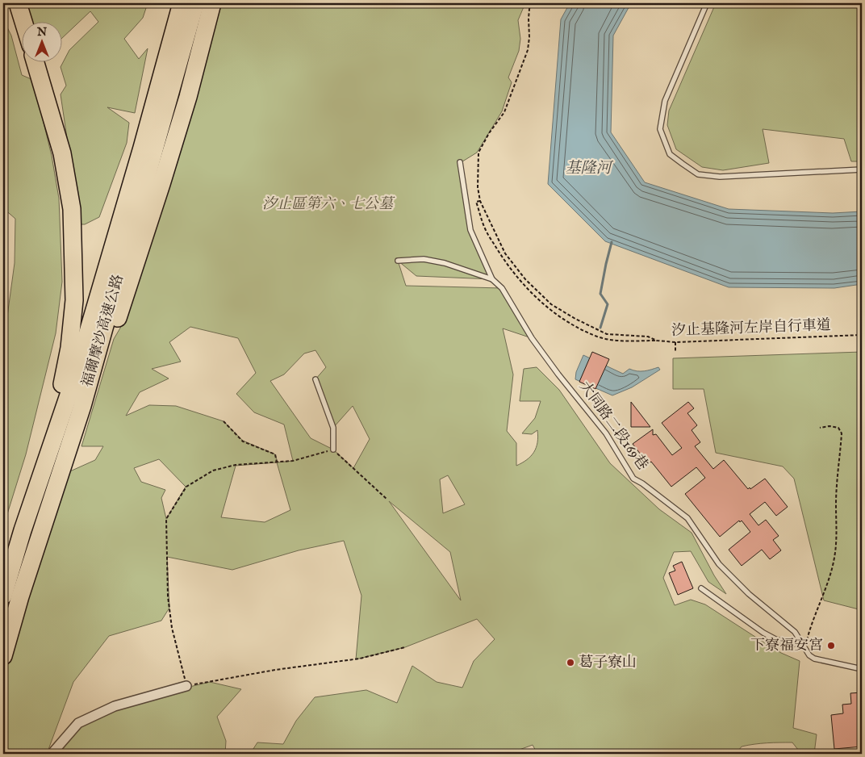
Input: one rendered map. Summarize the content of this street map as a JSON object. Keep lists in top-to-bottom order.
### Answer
{
  "streets": {
    "highway": ["福爾摩沙高速公路"],
    "lane": ["大同路二段169巷"],
    "path": ["汐止基隆河左岸自行車道"]
  },
  "water": ["基隆河"],
  "parks": ["汐止區第六、七公墓"],
  "places": ["下寮福安宮", "葛子寮山"],
  "north": "top"
}
